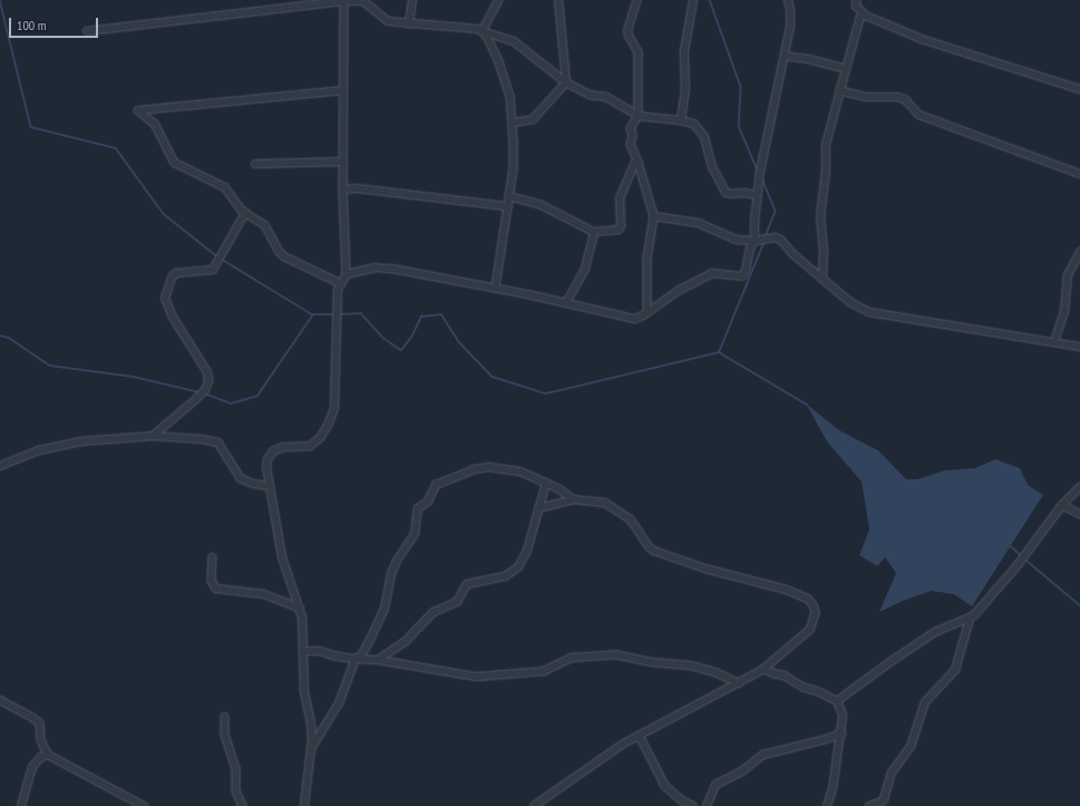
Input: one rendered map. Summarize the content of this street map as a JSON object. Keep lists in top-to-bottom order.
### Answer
{
  "scale_bar": "100 m"
}
